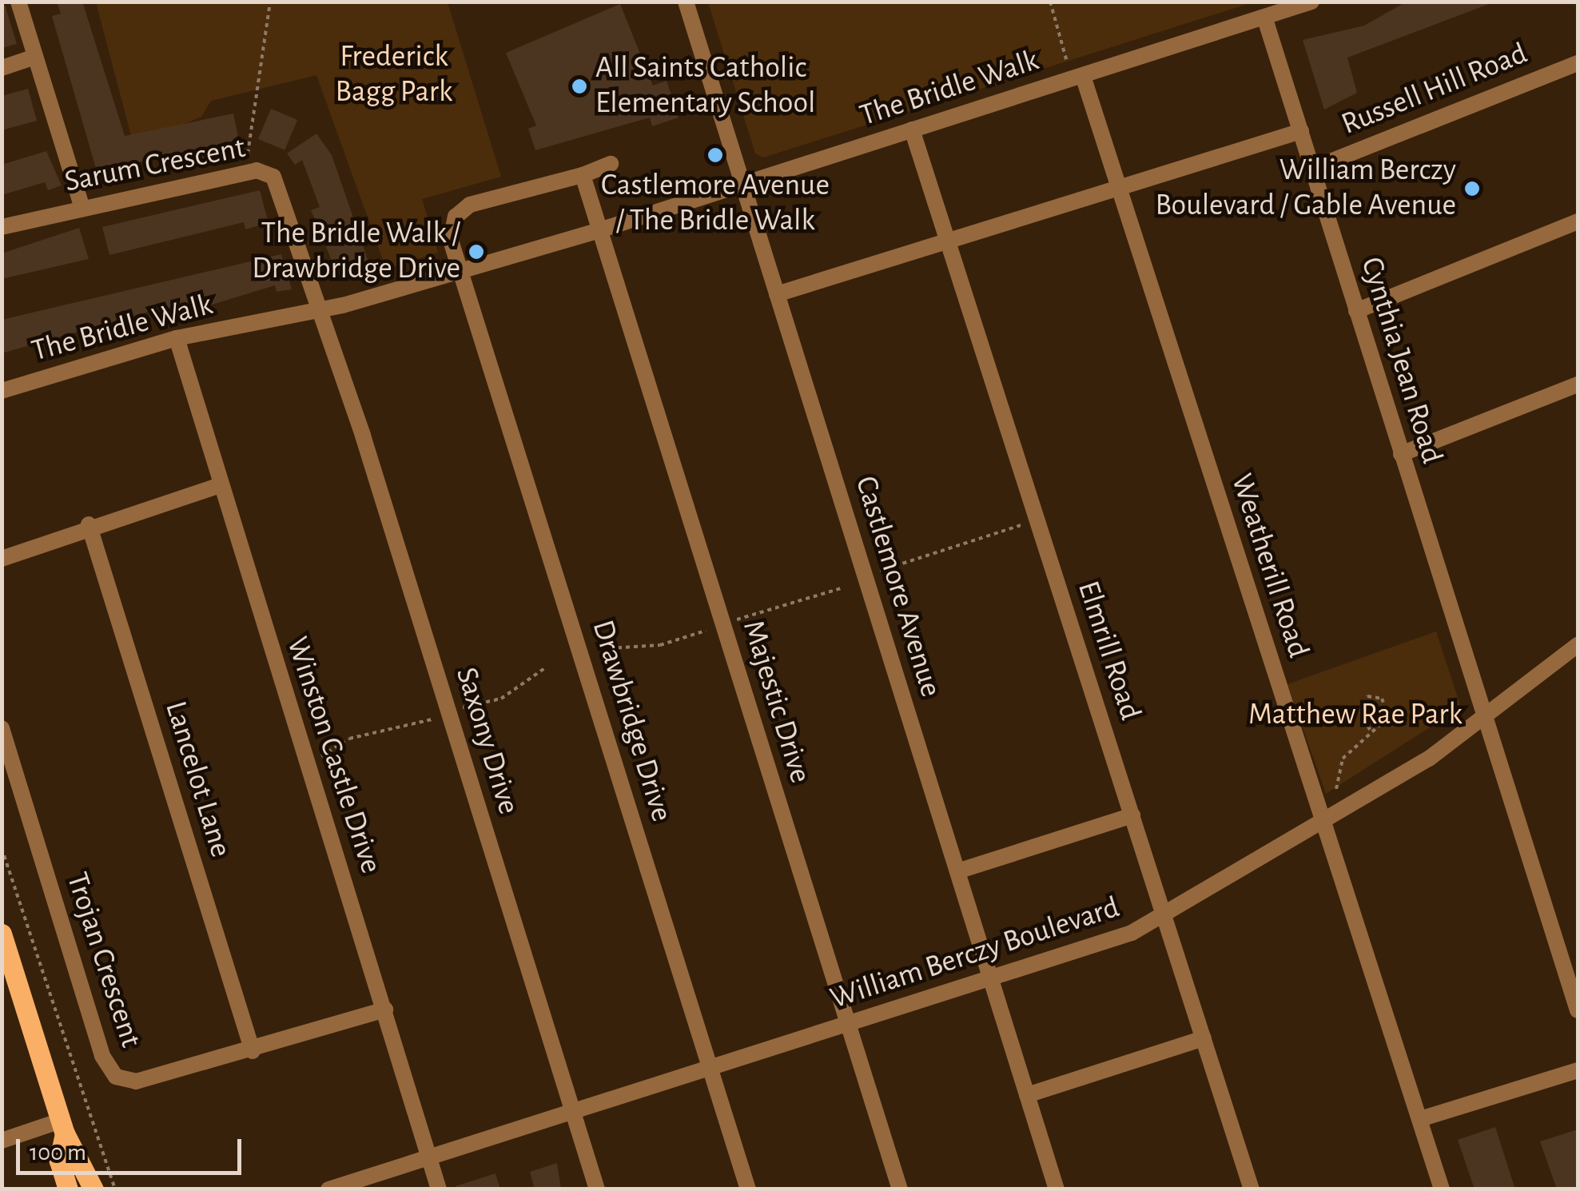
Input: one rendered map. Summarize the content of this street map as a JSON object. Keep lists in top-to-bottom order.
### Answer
{
  "streets": {
    "street": [
      "The Bridle Walk",
      "Russell Hill Road",
      "Sarum Crescent",
      "Cynthia Jean Road",
      "Weatherill Road",
      "Castlemore Avenue",
      "Elmrill Road",
      "Majestic Drive",
      "Drawbridge Drive",
      "Saxony Drive",
      "Winston Castle Drive",
      "Lancelot Lane",
      "William Berczy Boulevard",
      "Trojan Crescent"
    ]
  },
  "crossings": [
    ["The Bridle Walk", "Sarum Crescent"],
    ["The Bridle Walk", "Cynthia Jean Road"],
    ["The Bridle Walk", "Castlemore Avenue"],
    ["The Bridle Walk", "Elmrill Road"],
    ["The Bridle Walk", "Majestic Drive"],
    ["The Bridle Walk", "Drawbridge Drive"],
    ["The Bridle Walk", "Saxony Drive"],
    ["The Bridle Walk", "Winston Castle Drive"],
    ["Russell Hill Road", "Cynthia Jean Road"],
    ["Sarum Crescent", "Saxony Drive"],
    ["Cynthia Jean Road", "William Berczy Boulevard"],
    ["Weatherill Road", "William Berczy Boulevard"],
    ["Castlemore Avenue", "William Berczy Boulevard"],
    ["Elmrill Road", "William Berczy Boulevard"],
    ["Majestic Drive", "Drawbridge Drive"],
    ["Majestic Drive", "William Berczy Boulevard"],
    ["Drawbridge Drive", "William Berczy Boulevard"],
    ["Saxony Drive", "William Berczy Boulevard"],
    ["Winston Castle Drive", "William Berczy Boulevard"],
    ["Winston Castle Drive", "Trojan Crescent"],
    ["Lancelot Lane", "Trojan Crescent"]
  ],
  "parks": ["Frederick Bagg Park", "Matthew Rae Park"],
  "places": [
    "All Saints Catholic Elementary School",
    "Castlemore Avenue / The Bridle Walk",
    "William Berczy Boulevard / Gable Avenue",
    "The Bridle Walk / Drawbridge Drive"
  ],
  "scale_bar": "100 m"
}
